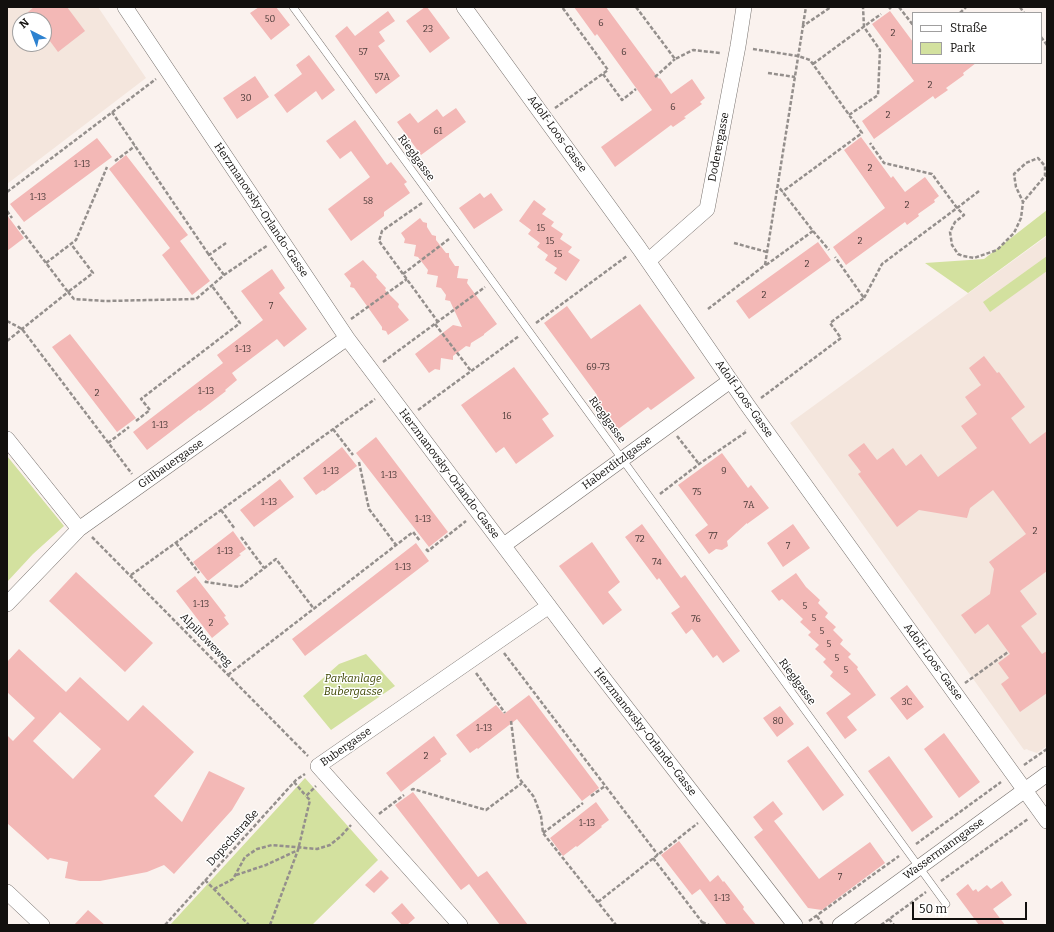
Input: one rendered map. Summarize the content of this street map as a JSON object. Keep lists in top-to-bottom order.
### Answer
{
  "streets": {
    "street": [
      "Adolf-Loos-Gasse",
      "Doderergasse",
      "Herzmanovsky-Orlando-Gasse",
      "Haberditzlgasse",
      "Gitlbauergasse",
      "Bubergasse",
      "Wassermanngasse"
    ],
    "lane": ["Rieglgasse"],
    "path": ["Alpiltoweweg", "Dopschstraße"]
  },
  "crossings": [
    ["Adolf-Loos-Gasse", "Doderergasse"],
    ["Adolf-Loos-Gasse", "Haberditzlgasse"],
    ["Adolf-Loos-Gasse", "Wassermanngasse"],
    ["Rieglgasse", "Haberditzlgasse"],
    ["Rieglgasse", "Wassermanngasse"],
    ["Herzmanovsky-Orlando-Gasse", "Haberditzlgasse"],
    ["Herzmanovsky-Orlando-Gasse", "Gitlbauergasse"],
    ["Herzmanovsky-Orlando-Gasse", "Bubergasse"],
    ["Gitlbauergasse", "Alpiltoweweg"],
    ["Alpiltoweweg", "Bubergasse"],
    ["Alpiltoweweg", "Dopschstraße"],
    ["Bubergasse", "Dopschstraße"]
  ],
  "parks": ["Parkanlage Bubergasse"],
  "house_numbers": [
    "50",
    "6",
    "23",
    "2",
    "57",
    "6",
    "57A",
    "2",
    "30",
    "6",
    "2",
    "61",
    "1-13",
    "2",
    "1-13",
    "58",
    "2",
    "15",
    "15",
    "2",
    "15",
    "2",
    "2",
    "7",
    "1-13",
    "69-73",
    "1-13",
    "2",
    "16",
    "1-13",
    "1-13",
    "9",
    "1-13",
    "75",
    "1-13",
    "7A",
    "1-13",
    "2",
    "77",
    "72",
    "7",
    "1-13",
    "74",
    "1-13",
    "1-13",
    "5",
    "5",
    "76",
    "2",
    "5",
    "5",
    "5",
    "5",
    "3C",
    "80",
    "1-13",
    "2",
    "1-13",
    "7",
    "1-13"
  ],
  "legend": ["Straße", "Park"],
  "scale_bar": "50 m",
  "north": "top left"
}
